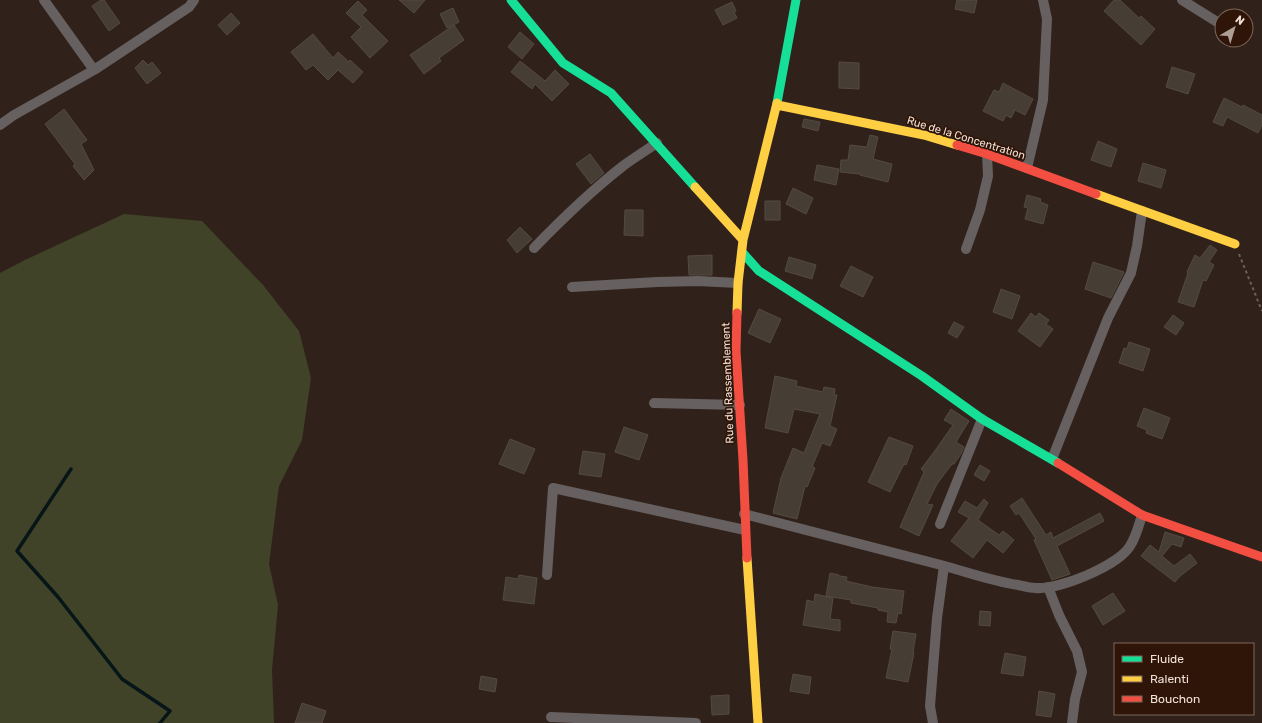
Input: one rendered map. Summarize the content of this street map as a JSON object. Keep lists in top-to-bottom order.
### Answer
{
  "streets": {
    "street": ["Rue de la Concentration", "Rue du Rassemblement"]
  },
  "crossings": [
    ["Rue de la Concentration", "Rue du Rassemblement"]
  ],
  "legend": ["Fluide", "Ralenti", "Bouchon"],
  "north": "top right"
}
